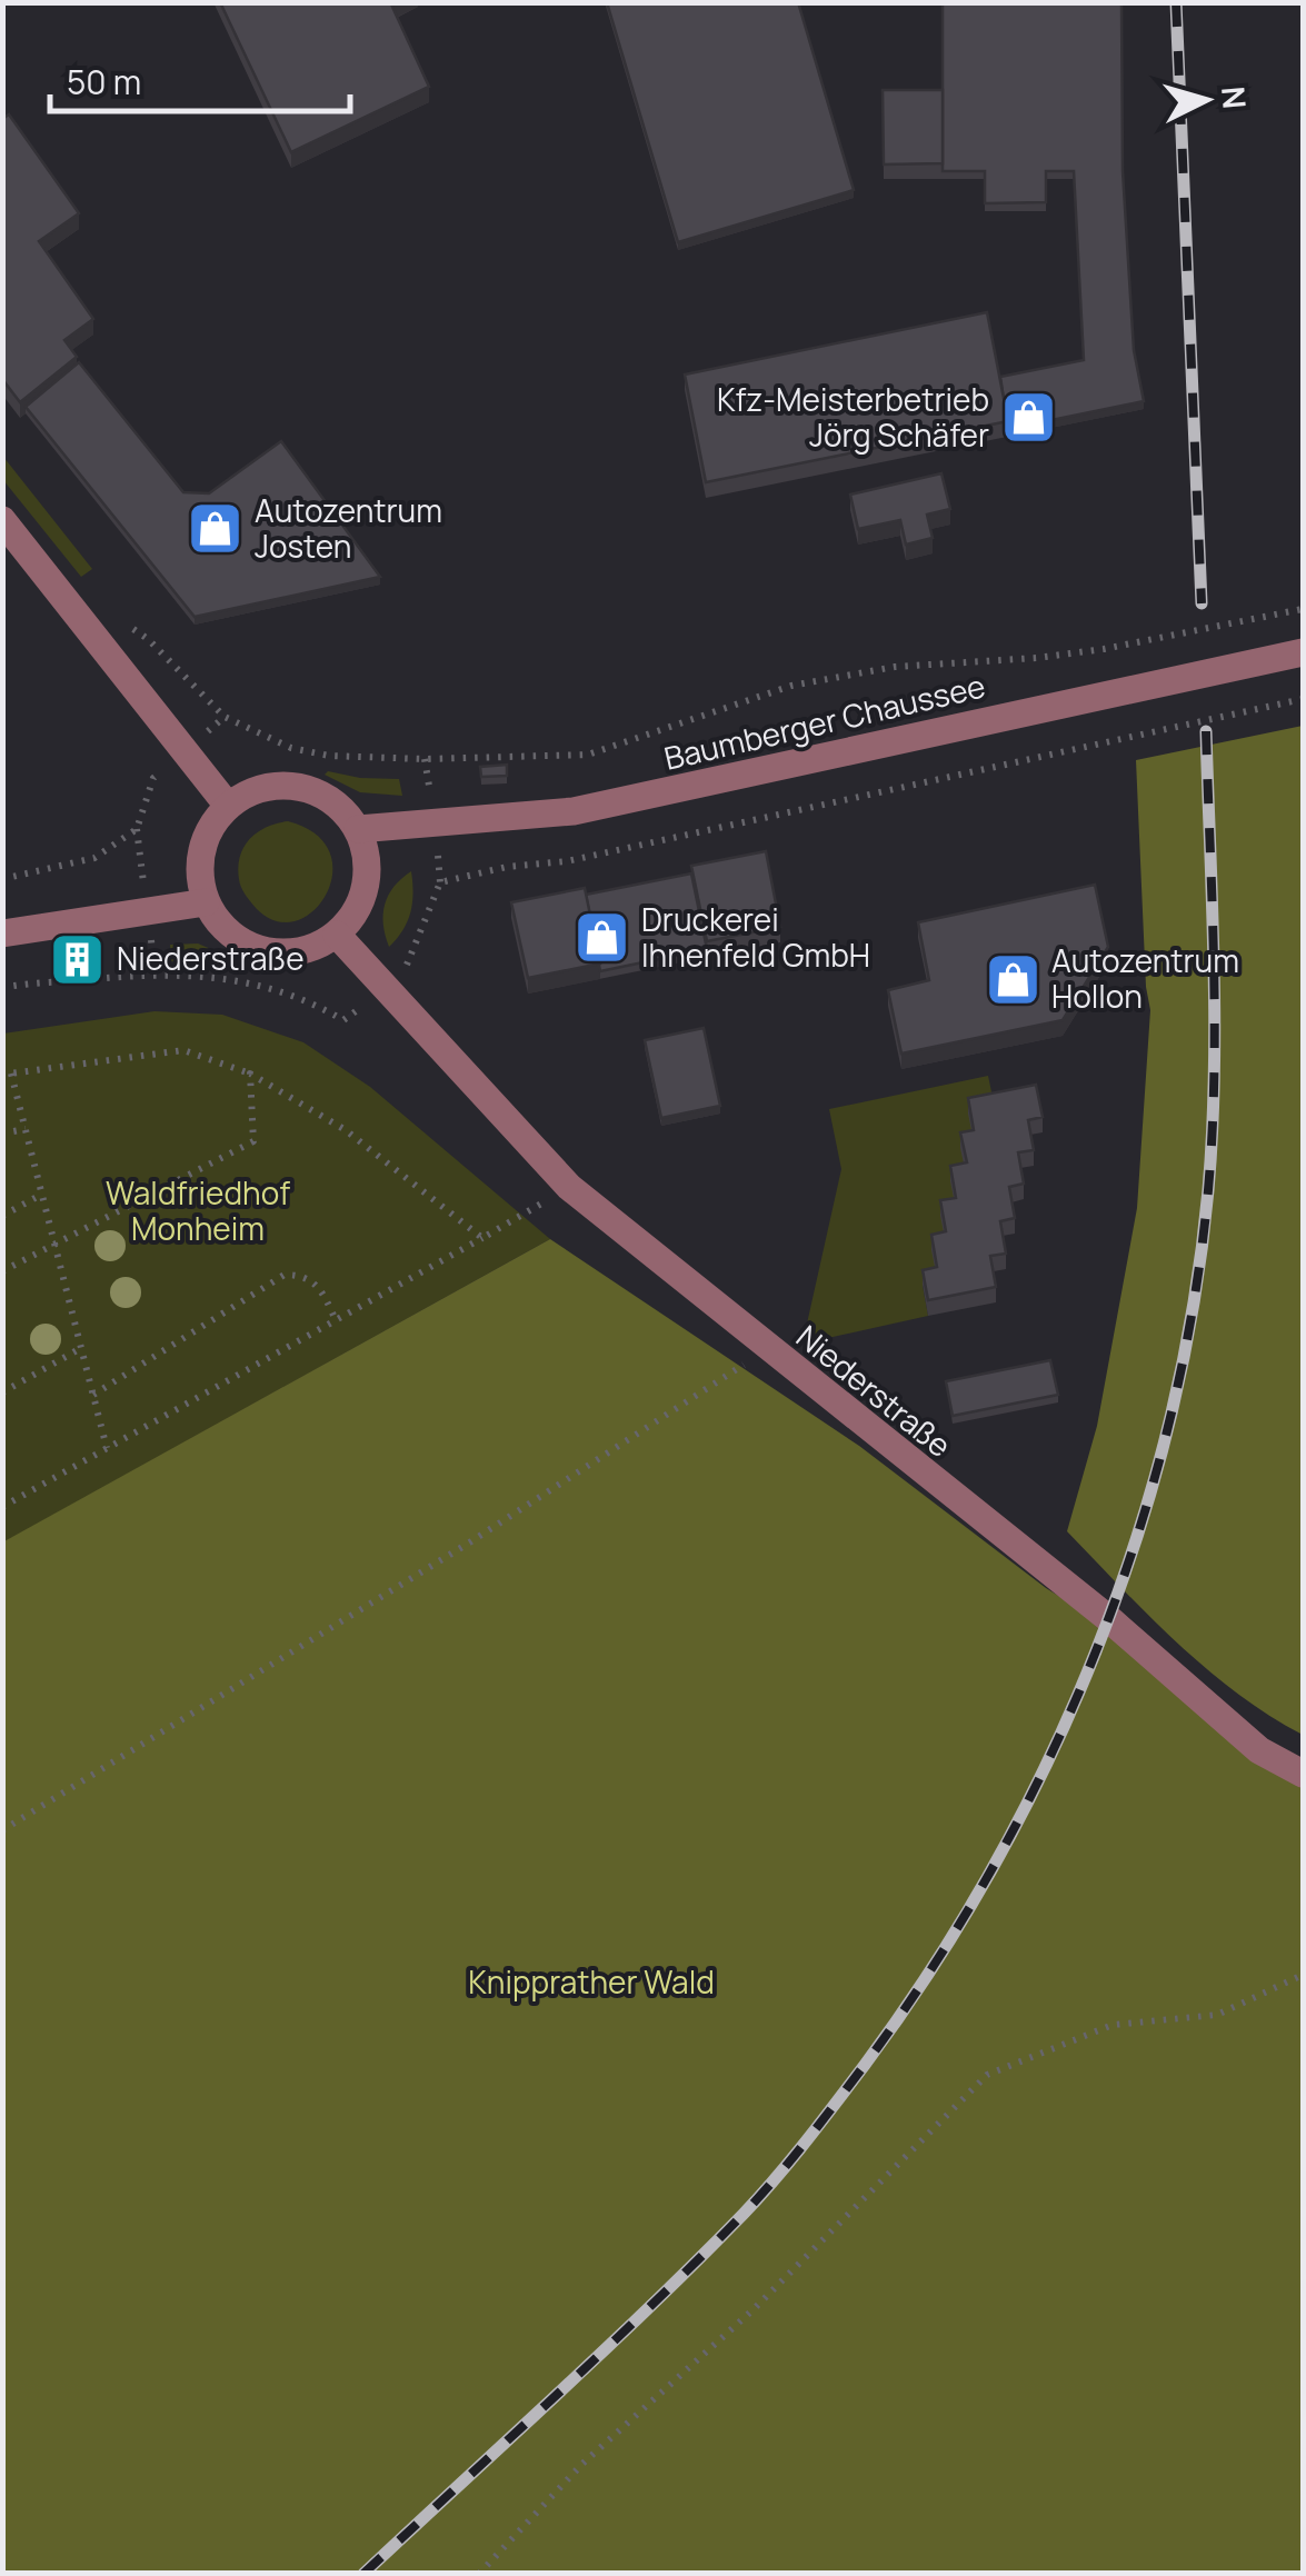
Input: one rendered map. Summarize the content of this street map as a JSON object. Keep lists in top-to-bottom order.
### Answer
{
  "streets": {
    "street": ["Baumberger Chaussee", "Niederstraße"]
  },
  "crossings": [
    ["Baumberger Chaussee", "Niederstraße"]
  ],
  "parks": ["Waldfriedhof Monheim", "Knipprather Wald"],
  "places": {
    "shop": [
      "Kfz-Meisterbetrieb Jörg Schäfer",
      "Autozentrum Josten",
      "Druckerei Ihnenfeld GmbH",
      "Autozentrum Hollon"
    ],
    "building": ["Niederstraße"]
  },
  "scale_bar": "50 m",
  "north": "right"
}
